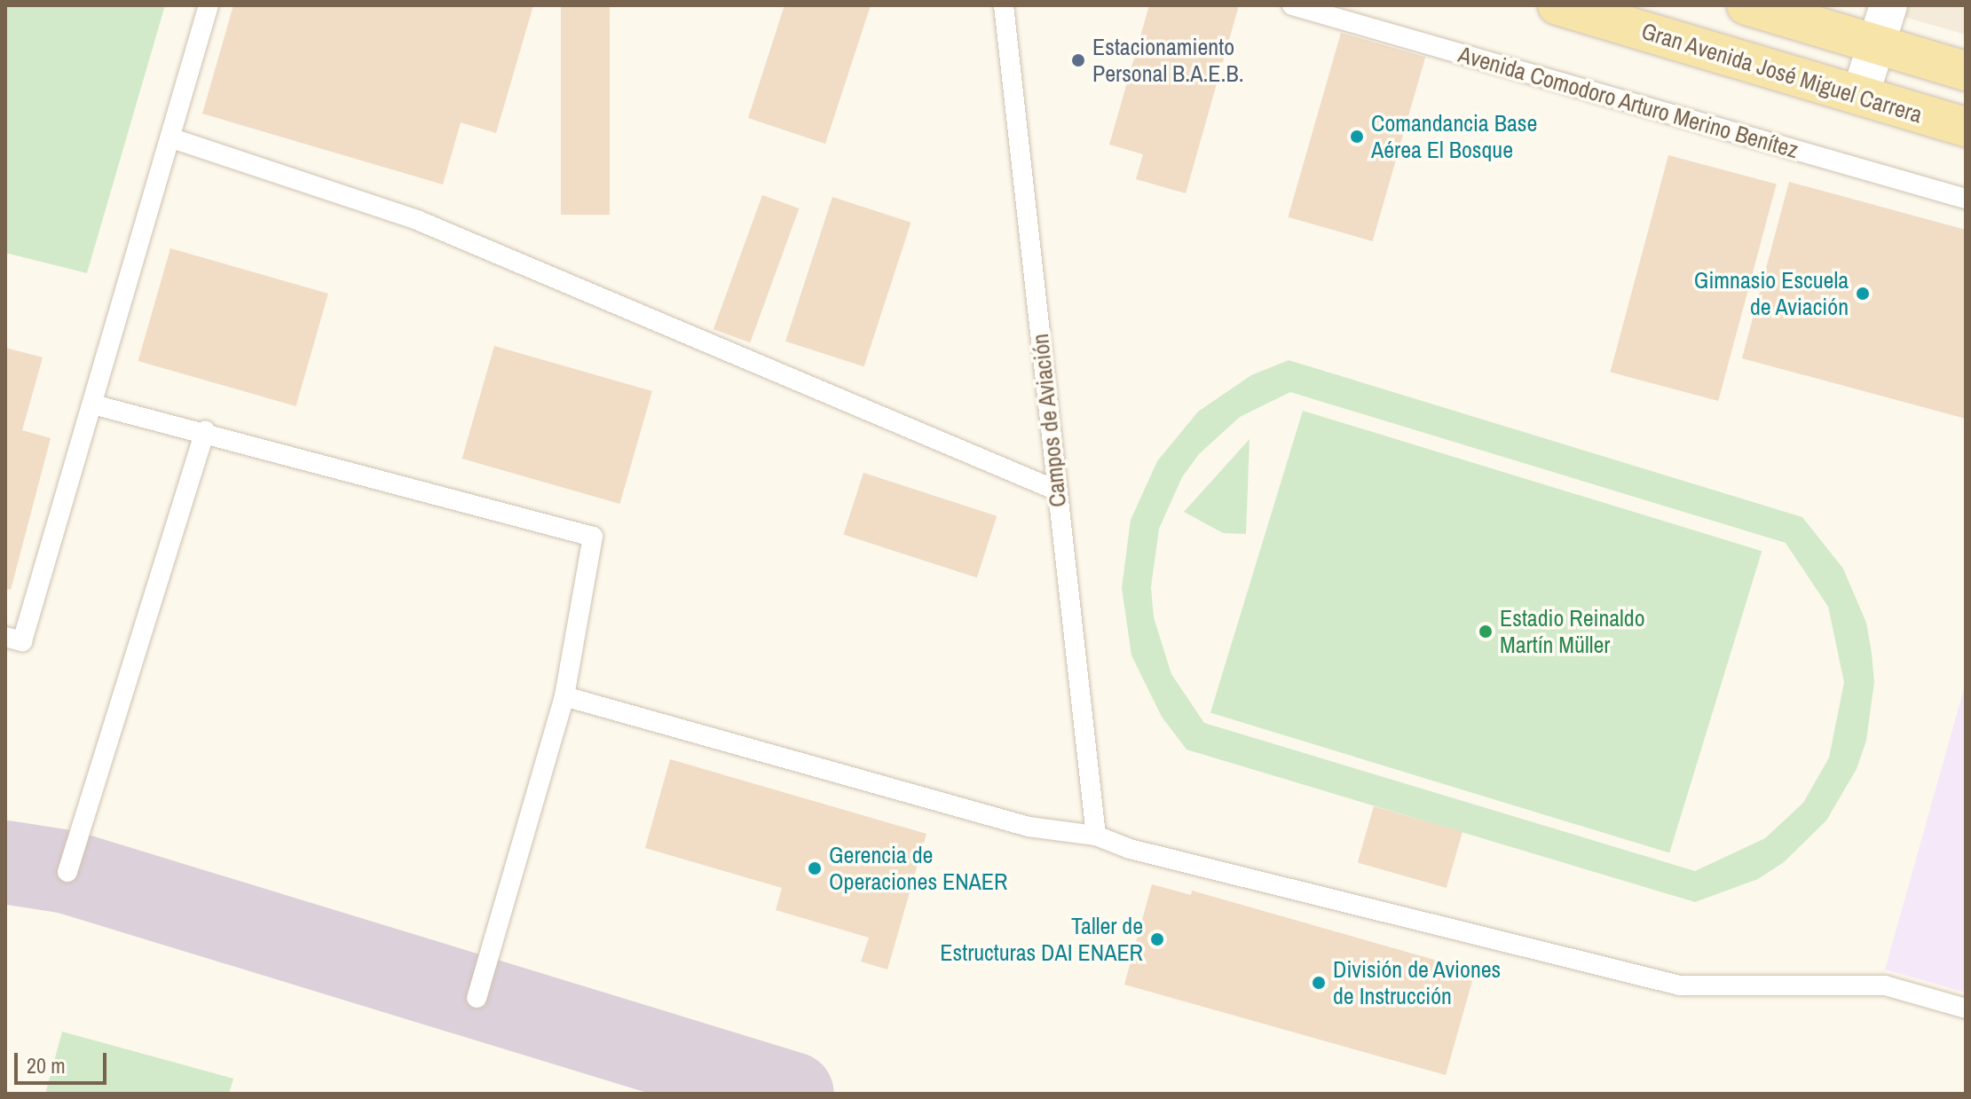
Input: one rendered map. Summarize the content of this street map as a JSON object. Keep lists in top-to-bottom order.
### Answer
{
  "streets": {
    "main road": ["Gran Avenida José Miguel Carrera"],
    "lane": ["Avenida Comodoro Arturo Merino Benítez", "Campos de Aviación"]
  },
  "places": [
    "Estacionamiento Personal B.A.E.B.",
    "Comandancia Base Aérea El Bosque",
    "Gimnasio Escuela de Aviación",
    "Estadio Reinaldo Martín Müller",
    "Gerencia de Operaciones ENAER",
    "Taller de Estructuras DAI ENAER",
    "División de Aviones de Instrucción"
  ],
  "scale_bar": "20 m"
}
